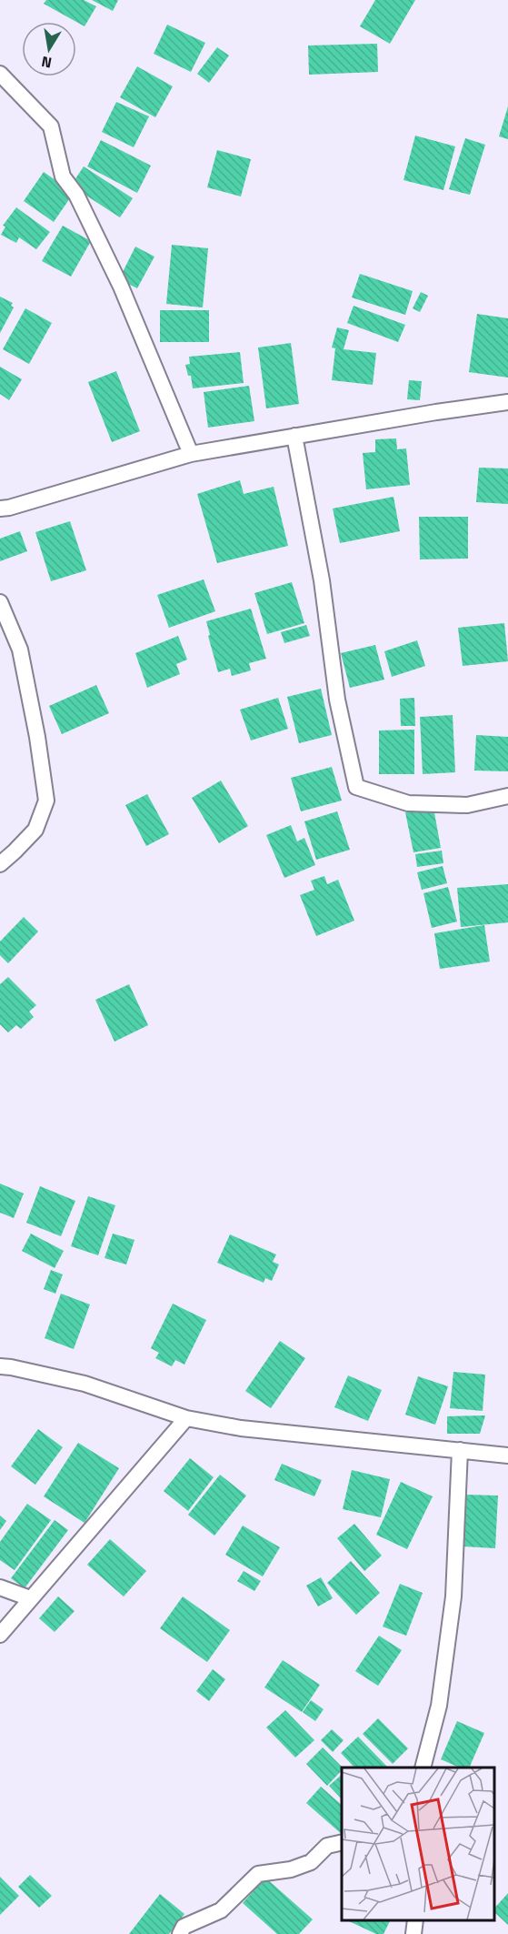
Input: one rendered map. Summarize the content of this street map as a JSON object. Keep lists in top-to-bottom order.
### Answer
{
  "north": "bottom"
}
